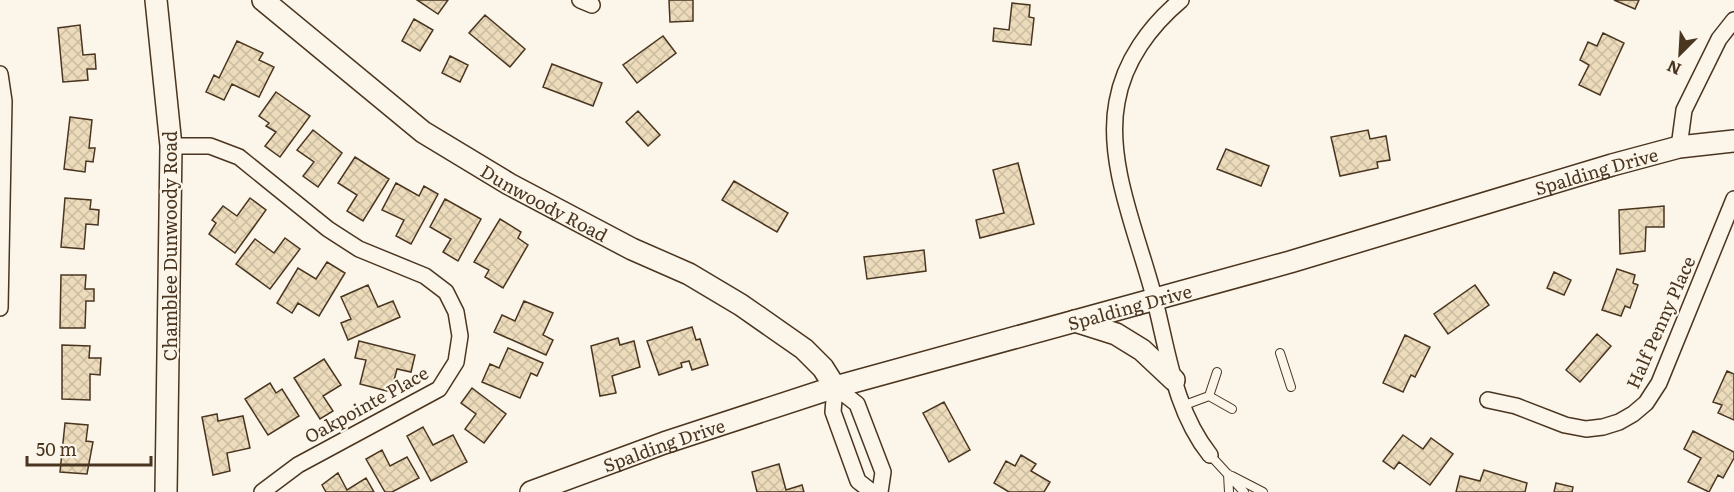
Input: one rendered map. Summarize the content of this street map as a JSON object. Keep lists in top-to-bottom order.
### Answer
{
  "streets": {
    "street": [
      "Spalding Drive",
      "Dunwoody Road",
      "Chamblee Dunwoody Road",
      "Half Penny Place",
      "Oakpointe Place"
    ]
  },
  "crossings": [
    ["Spalding Drive", "Dunwoody Road"],
    ["Chamblee Dunwoody Road", "Oakpointe Place"]
  ],
  "scale_bar": "50 m",
  "north": "bottom left"
}
